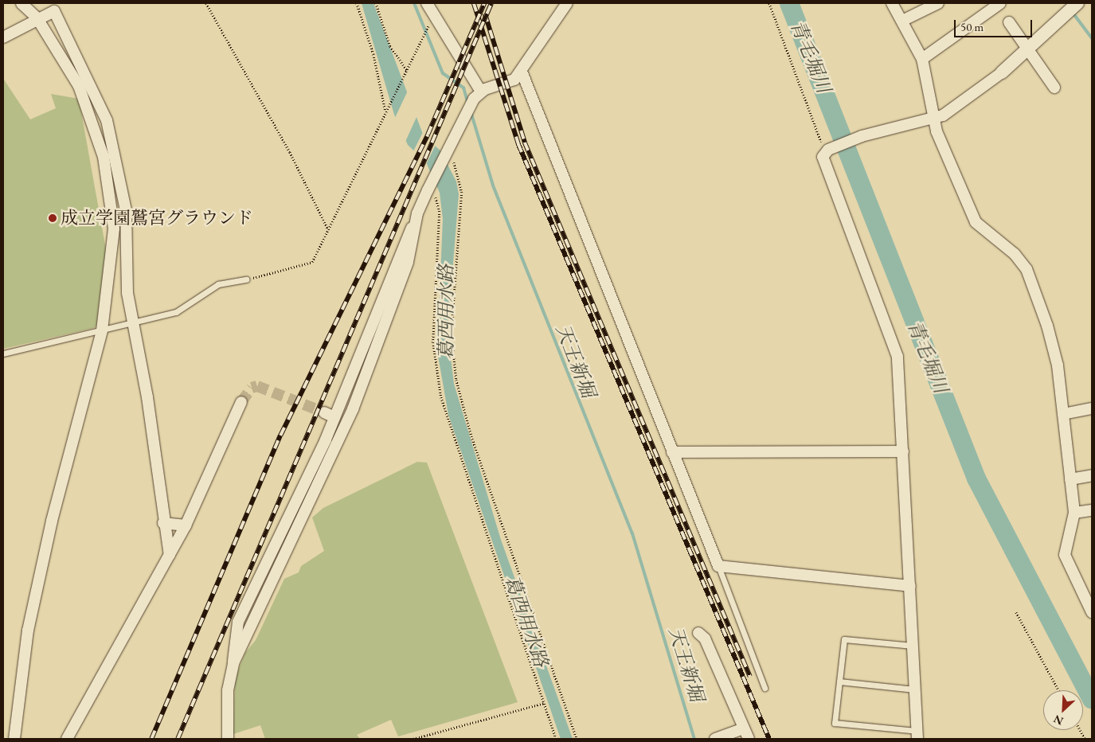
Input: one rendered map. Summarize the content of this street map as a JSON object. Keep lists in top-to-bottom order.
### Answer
{
  "water": ["青毛堀川", "葛西用水路", "天王新堀"],
  "places": ["成立学園鷲宮グラウンド"],
  "scale_bar": "50 m",
  "north": "bottom left"
}
